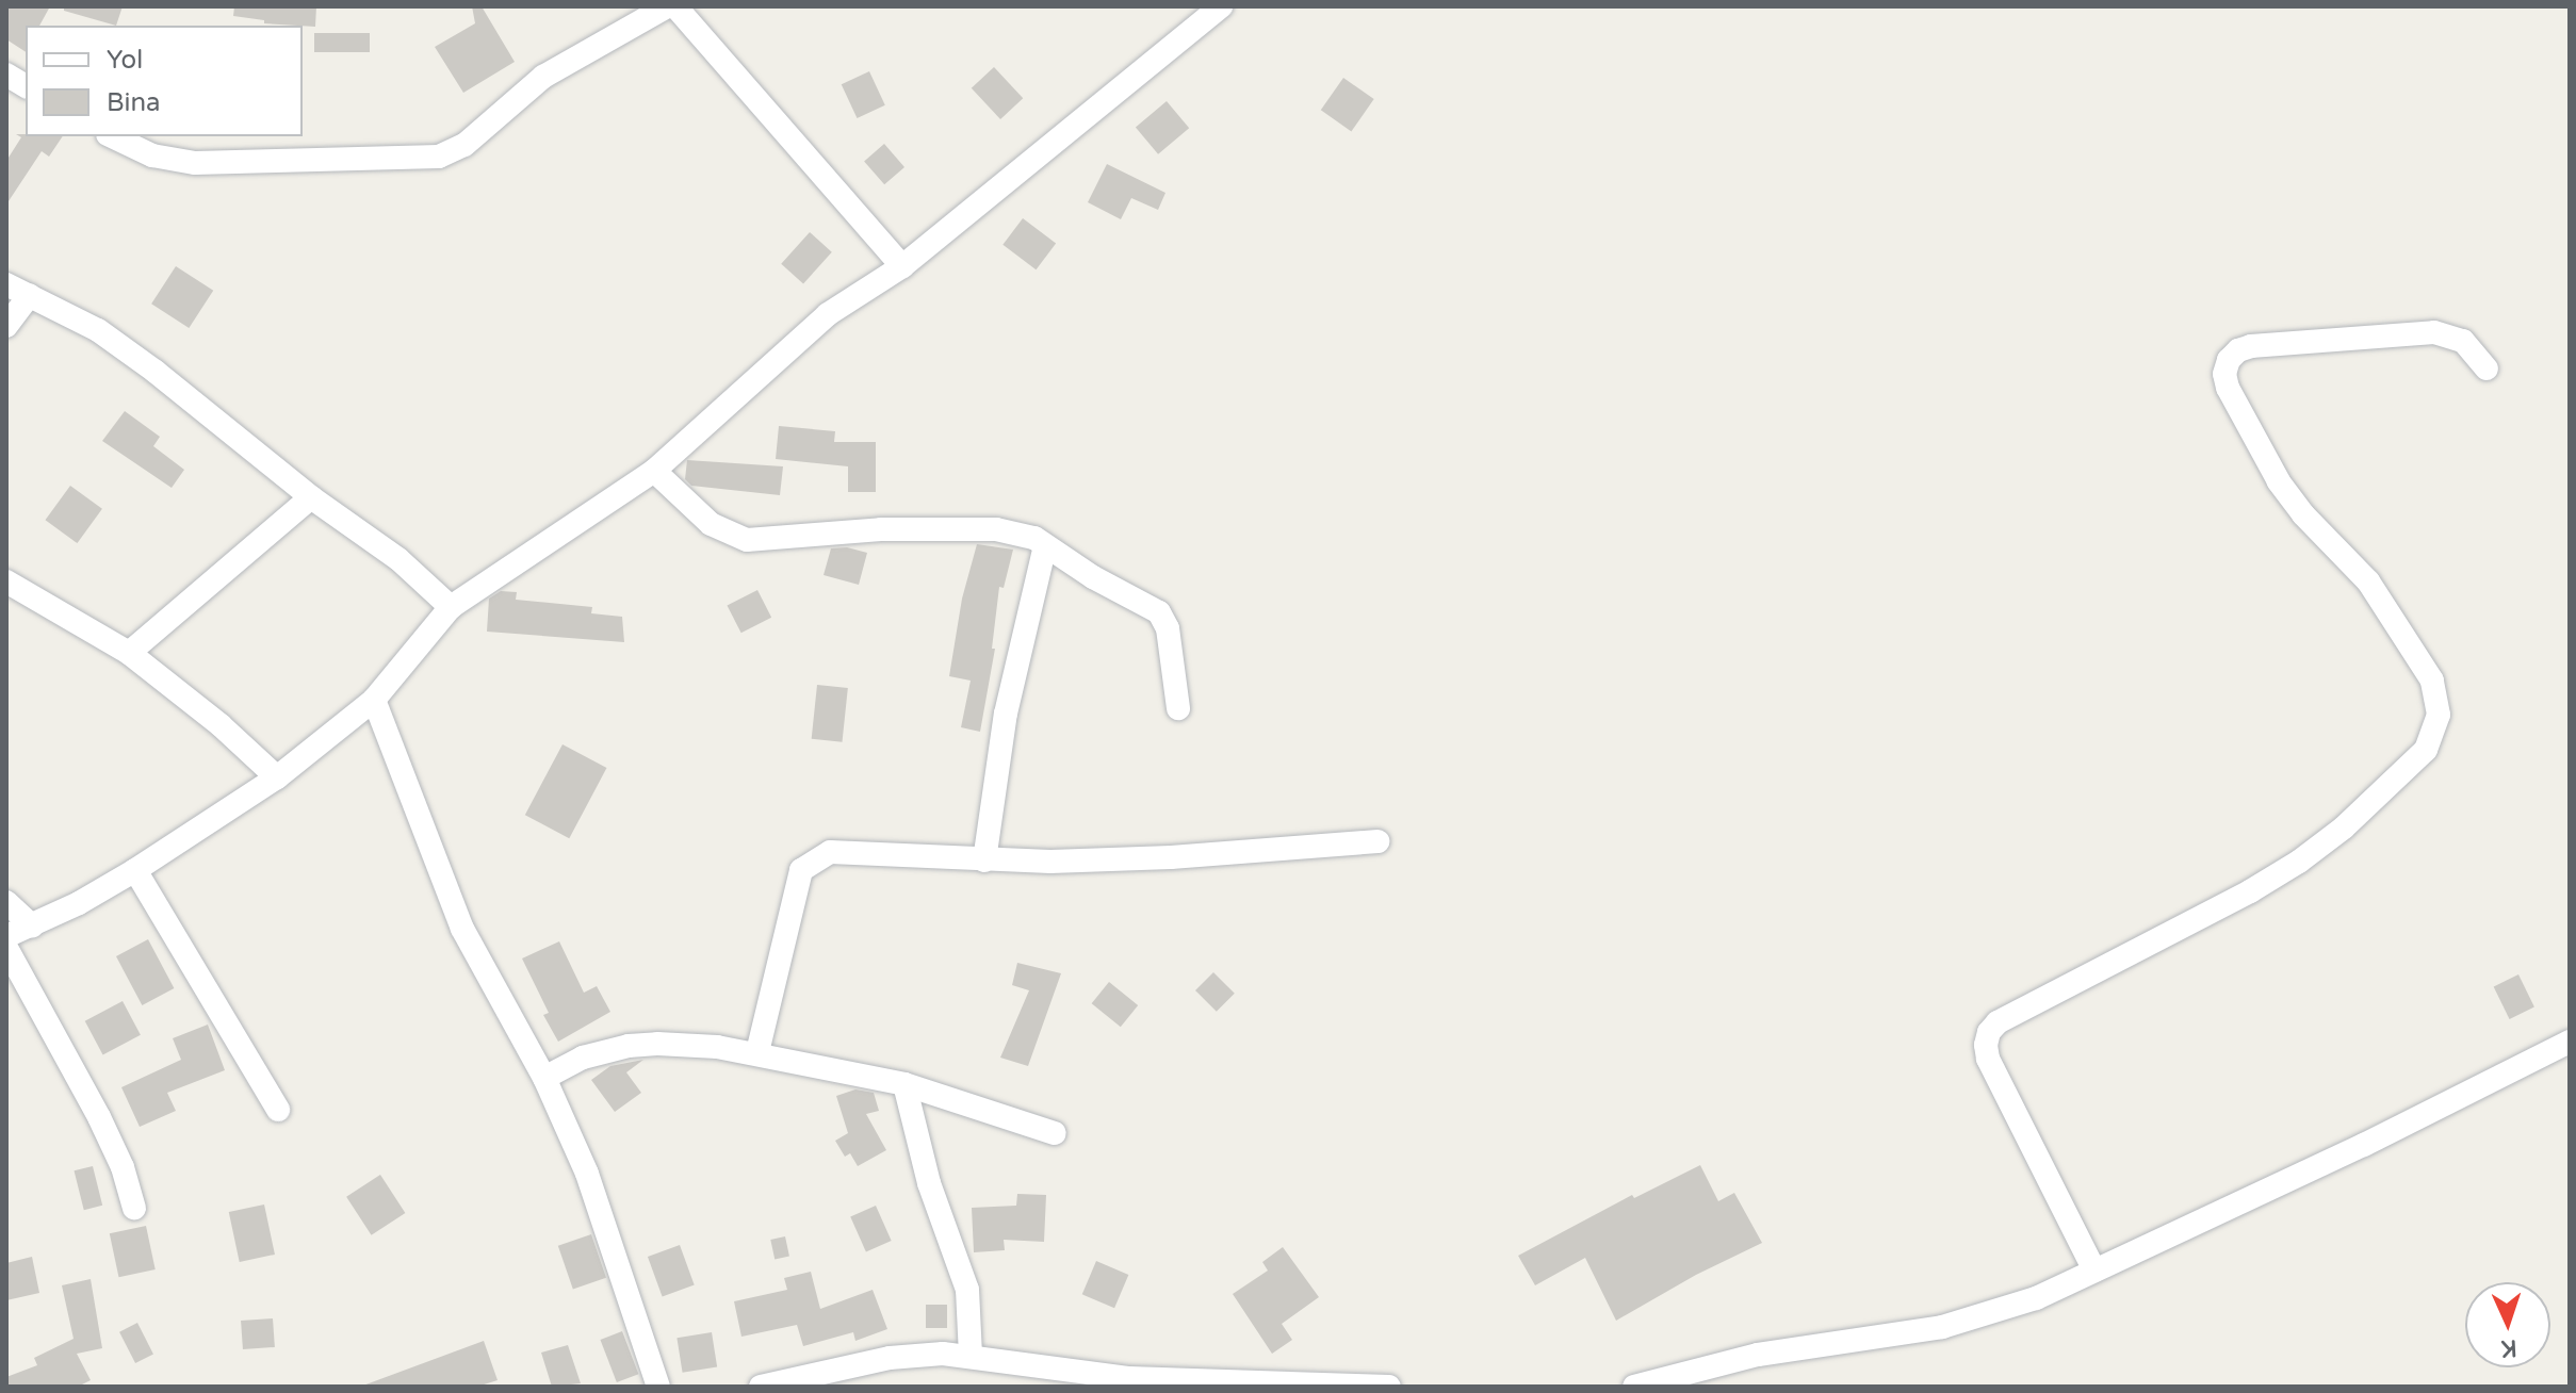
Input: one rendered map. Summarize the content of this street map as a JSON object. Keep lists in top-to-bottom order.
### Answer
{
  "legend": ["Yol", "Bina"],
  "north": "bottom"
}
